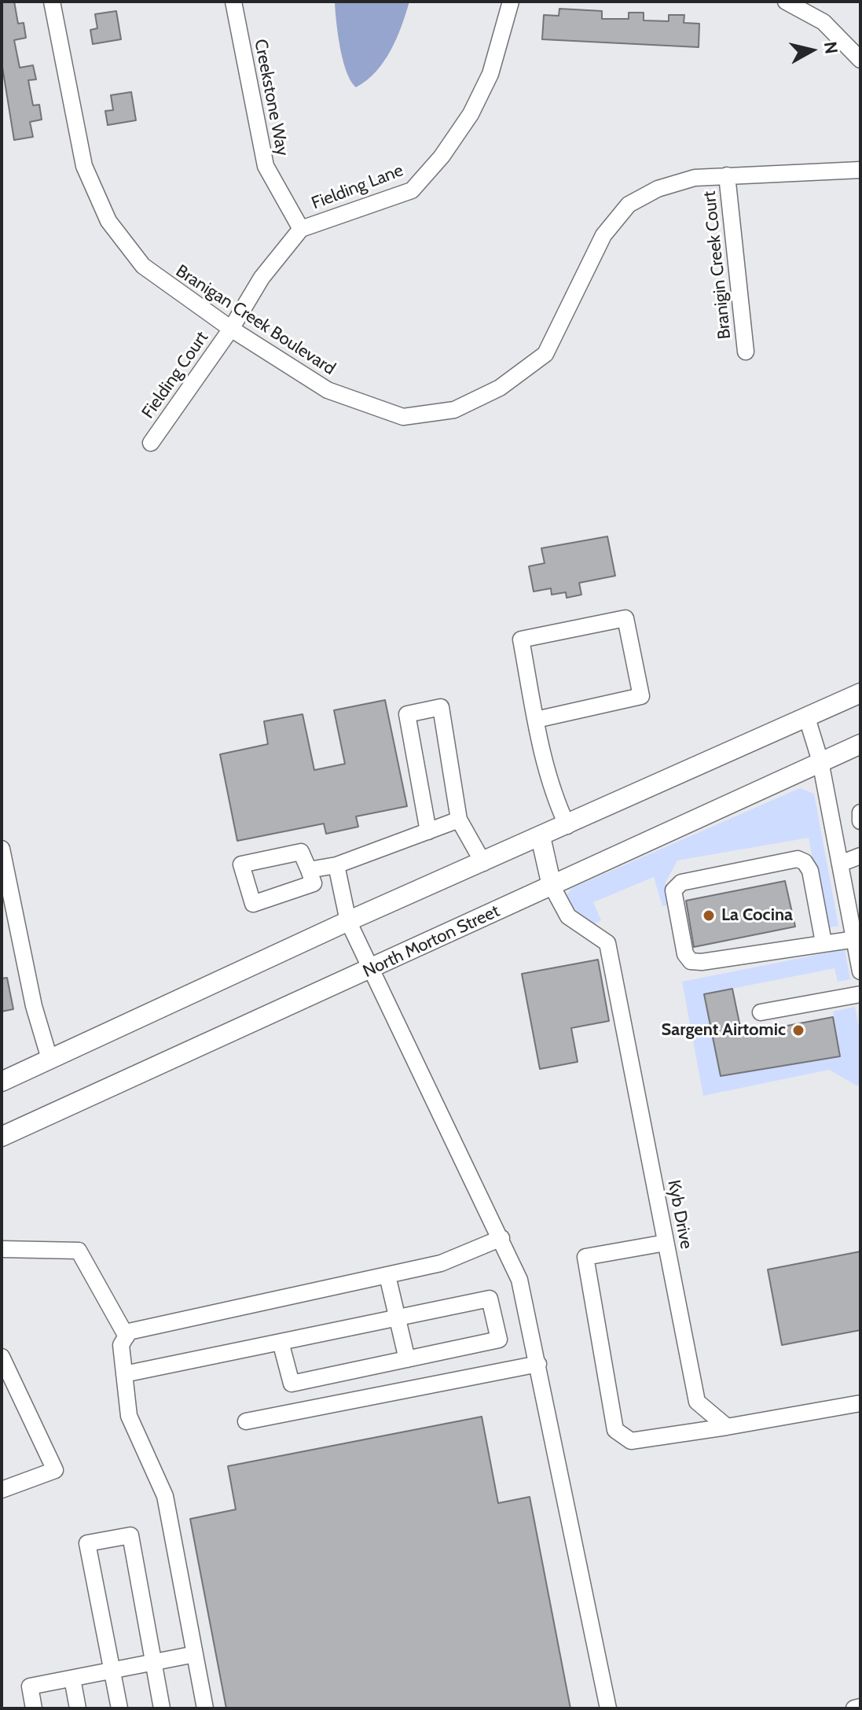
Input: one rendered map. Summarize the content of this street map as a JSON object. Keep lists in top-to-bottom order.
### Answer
{
  "streets": {
    "main road": ["North Morton Street"],
    "street": [
      "Creekstone Way",
      "Fielding Lane",
      "Branigin Creek Court",
      "Branigan Creek Boulevard",
      "Fielding Court",
      "Kyb Drive"
    ]
  },
  "crossings": [
    ["Creekstone Way", "Fielding Lane"],
    ["Fielding Lane", "Branigan Creek Boulevard"],
    ["Fielding Lane", "Fielding Court"],
    ["Branigin Creek Court", "Branigan Creek Boulevard"],
    ["Branigan Creek Boulevard", "Fielding Court"],
    ["North Morton Street", "Kyb Drive"]
  ],
  "places": ["La Cocina", "Sargent Airtomic"],
  "north": "right"
}
